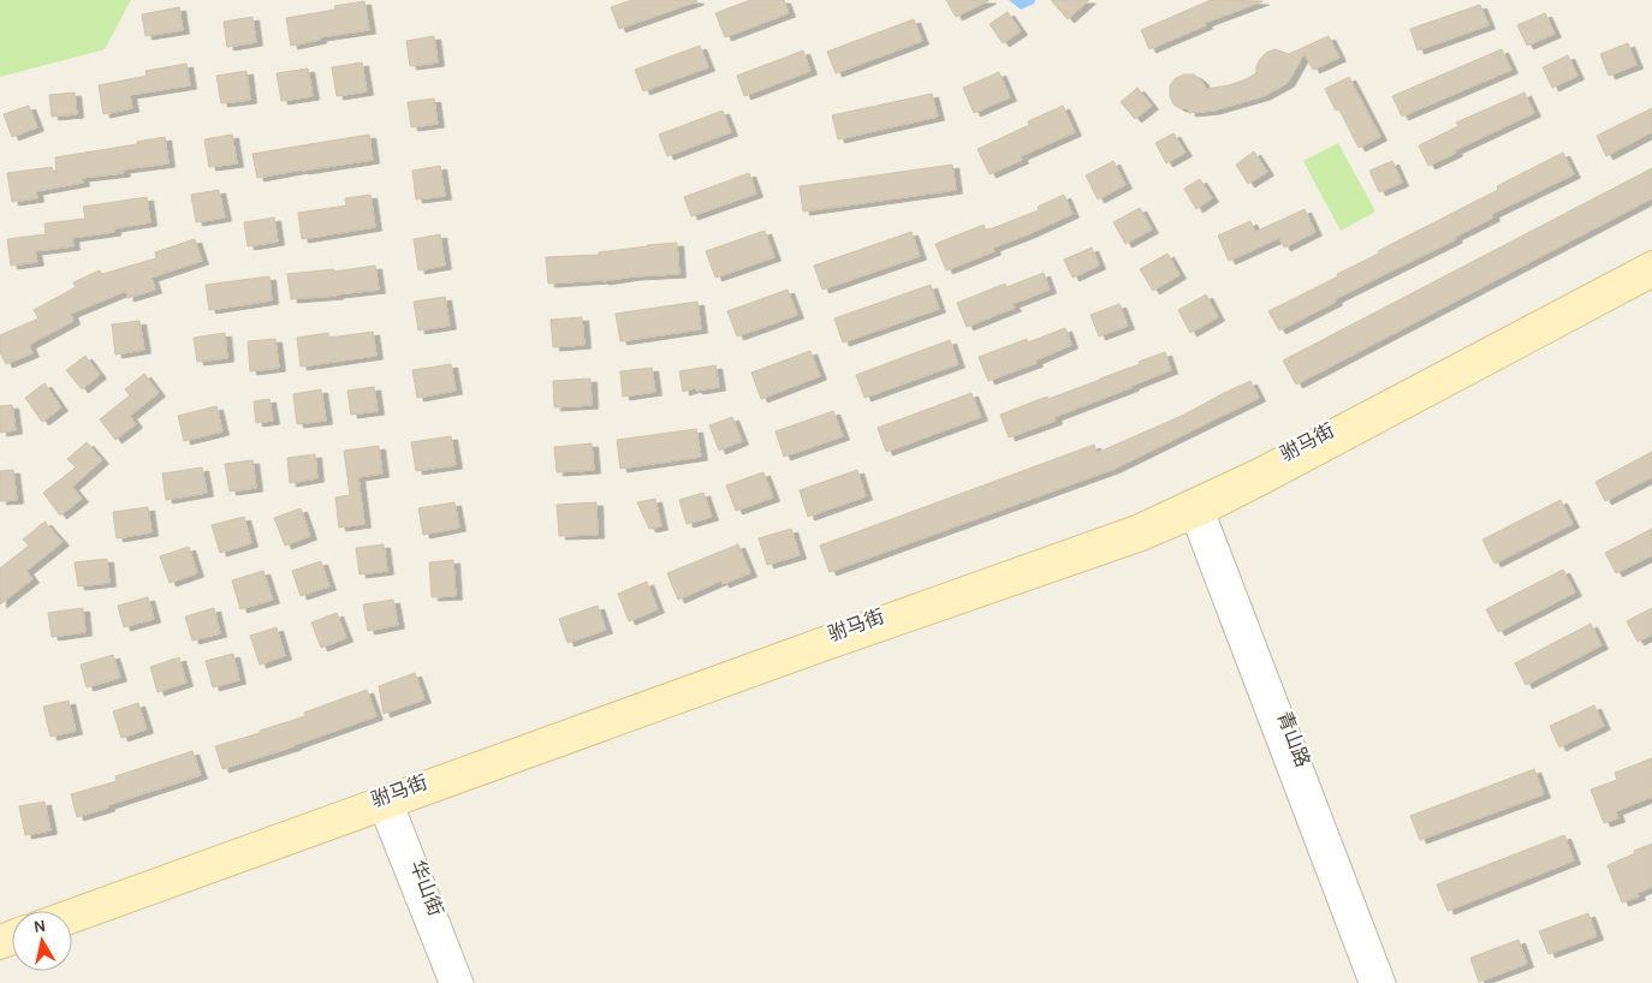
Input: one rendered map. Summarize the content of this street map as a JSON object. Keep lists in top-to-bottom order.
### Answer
{
  "streets": {
    "main road": ["驸马街"],
    "street": ["青山路", "华山街"]
  },
  "crossings": [
    ["驸马街", "青山路"],
    ["驸马街", "华山街"]
  ],
  "north": "top"
}
